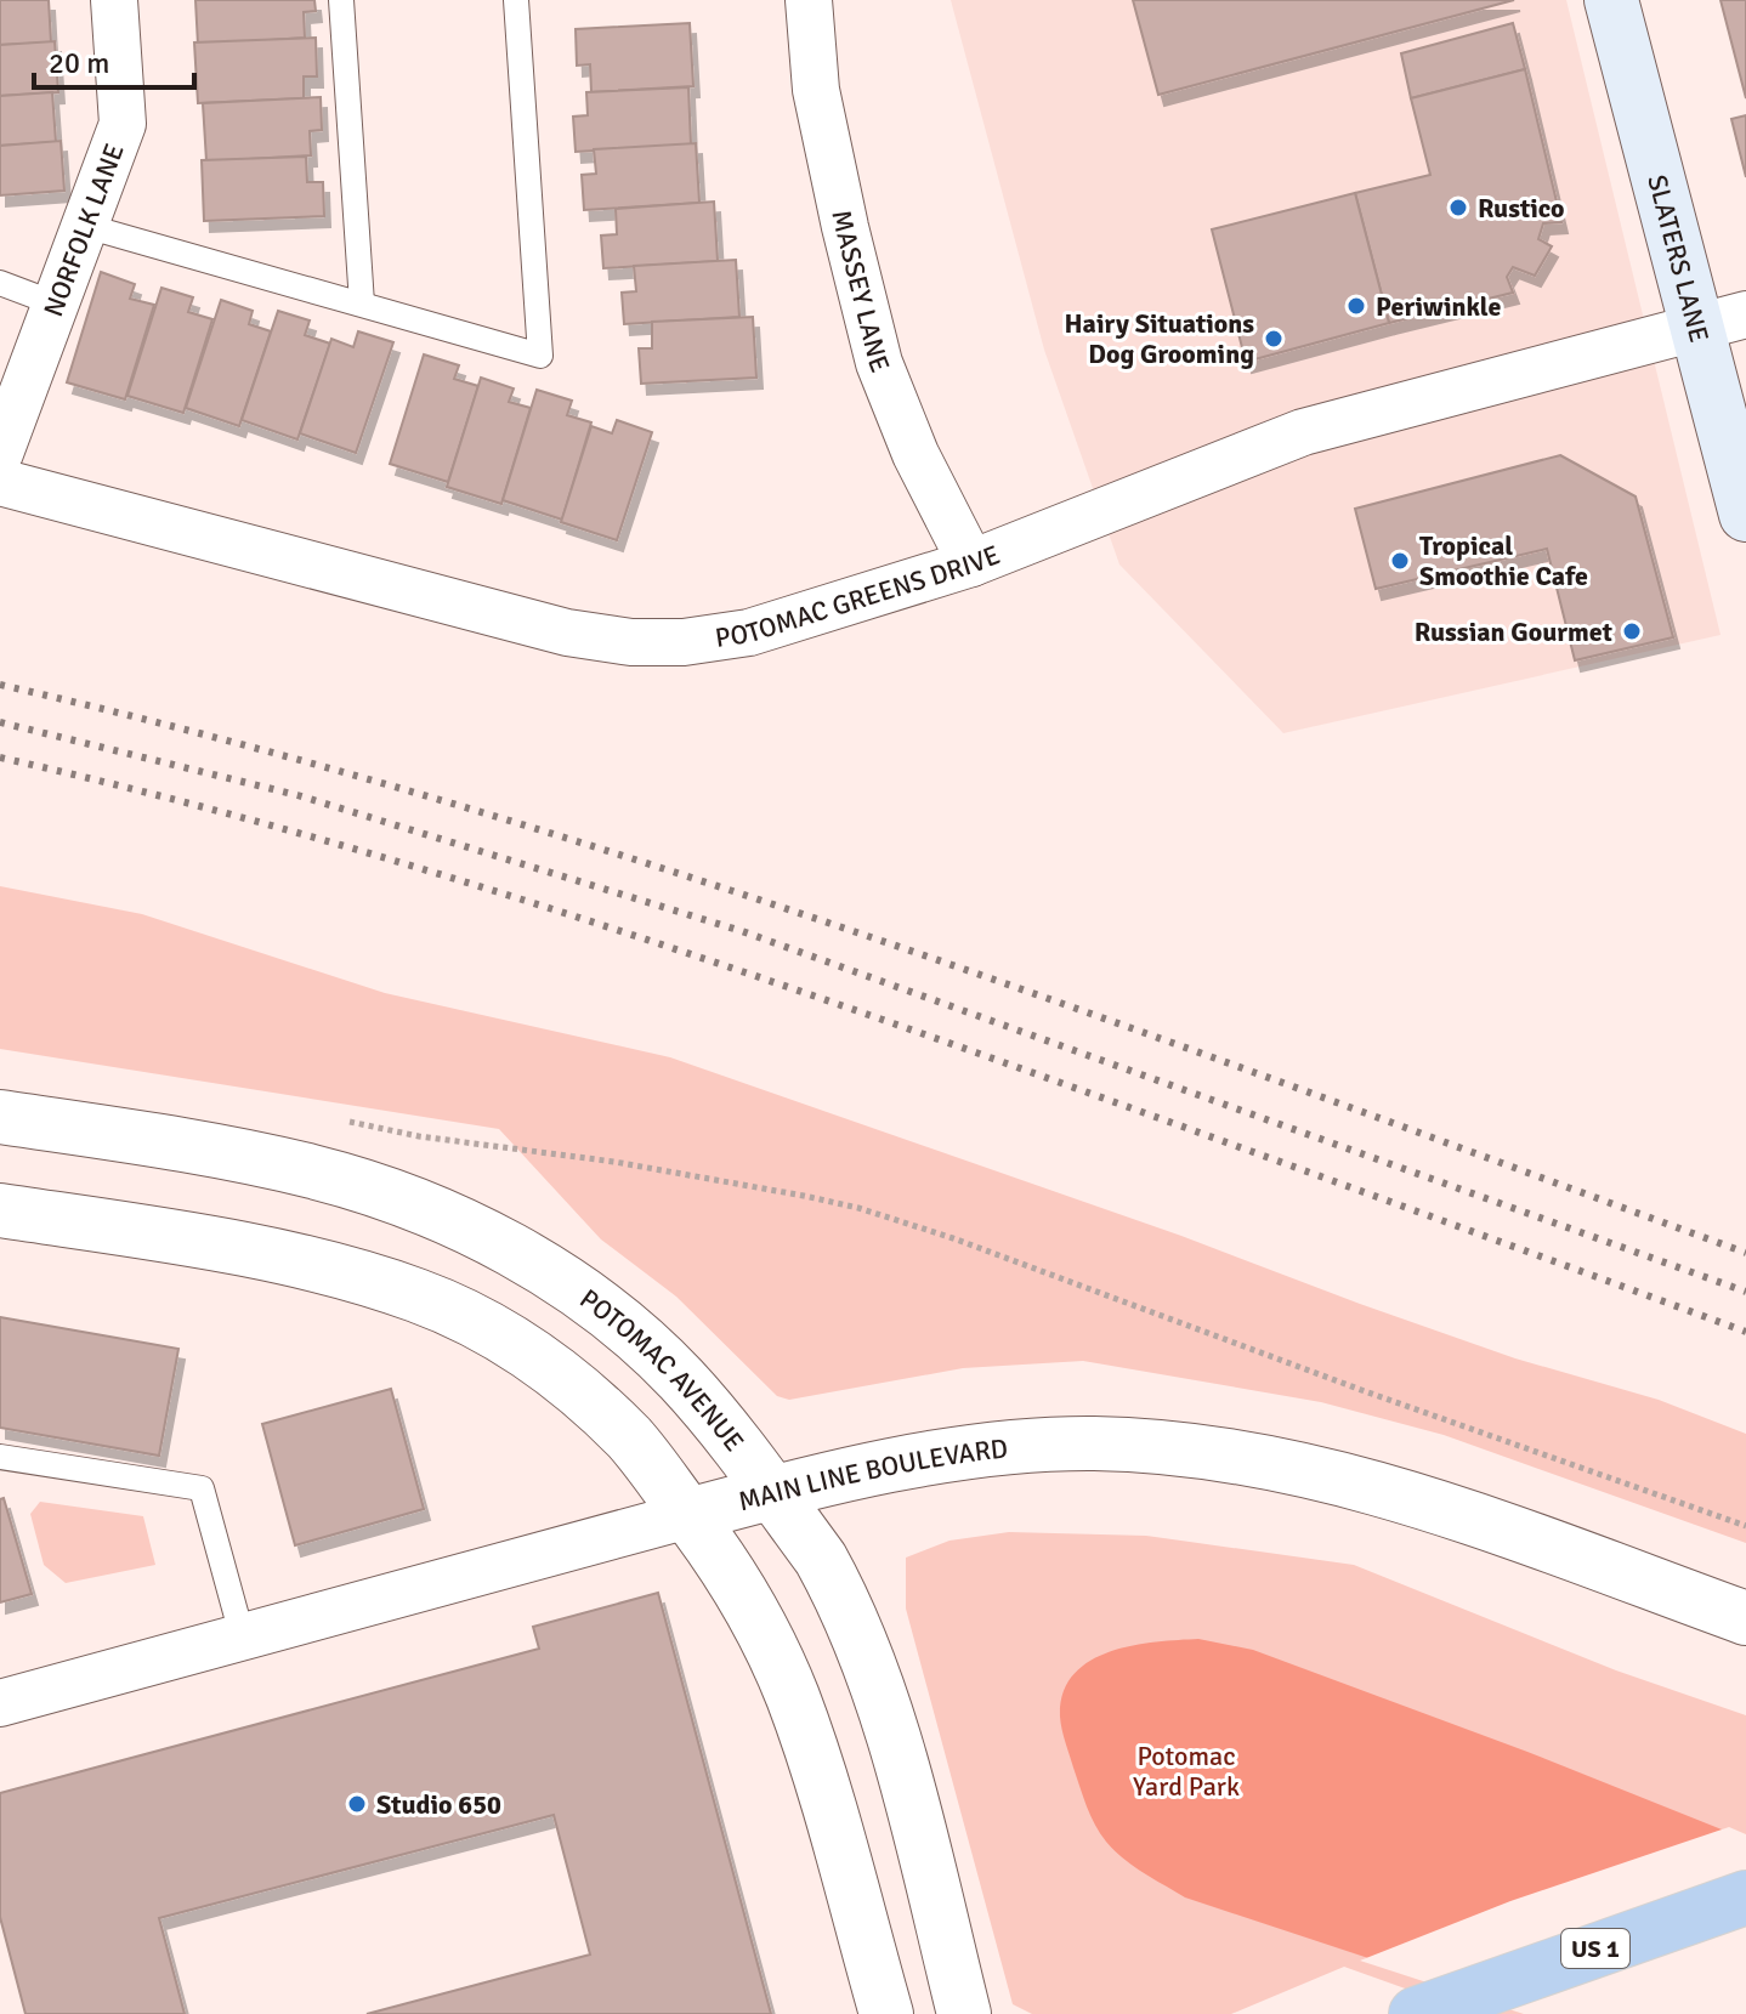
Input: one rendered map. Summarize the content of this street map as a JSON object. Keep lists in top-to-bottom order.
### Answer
{
  "streets": {
    "highway": ["US 1"],
    "main road": ["SLATERS LANE"],
    "street": [
      "NORFOLK LANE",
      "MASSEY LANE",
      "POTOMAC GREENS DRIVE",
      "POTOMAC AVENUE",
      "MAIN LINE BOULEVARD"
    ]
  },
  "crossings": [
    ["SLATERS LANE", "POTOMAC GREENS DRIVE"],
    ["MASSEY LANE", "POTOMAC GREENS DRIVE"],
    ["POTOMAC AVENUE", "MAIN LINE BOULEVARD"]
  ],
  "parks": ["Potomac Yard Park"],
  "places": [
    "Rustico",
    "Periwinkle",
    "Hairy Situations Dog Grooming",
    "Tropical Smoothie Cafe",
    "Russian Gourmet",
    "Studio 650"
  ],
  "scale_bar": "20 m"
}
